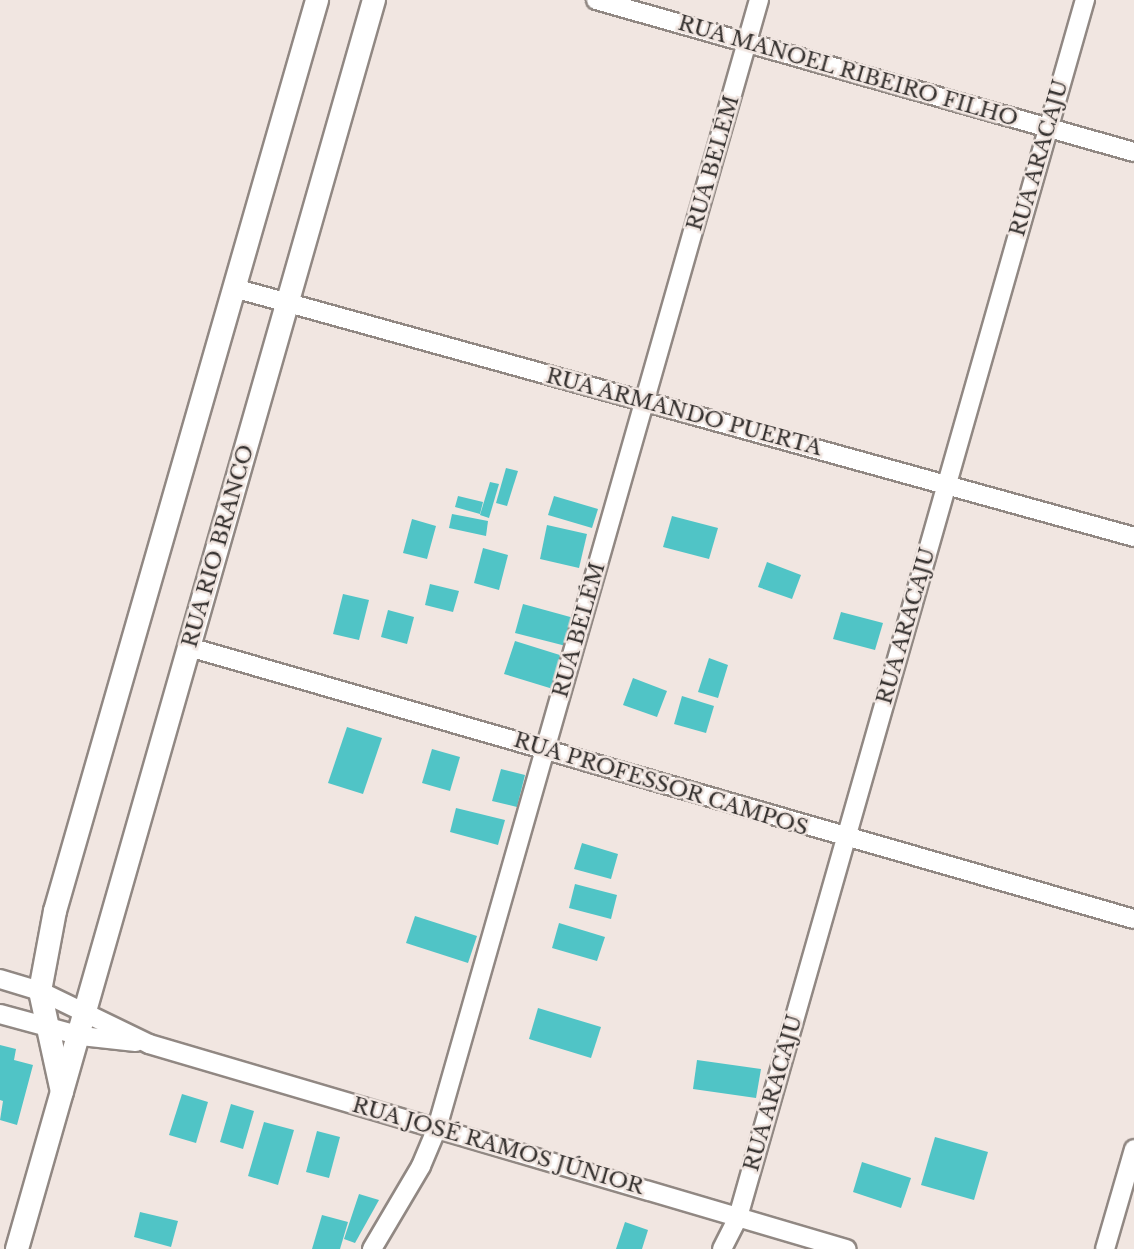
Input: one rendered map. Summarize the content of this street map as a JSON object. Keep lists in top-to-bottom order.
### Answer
{
  "streets": {
    "street": [
      "RUA MANOEL RIBEIRO FILHO",
      "RUA ARACAJU",
      "RUA BELÉM",
      "RUA ARMANDO PUERTA",
      "RUA RIO BRANCO",
      "RUA PROFESSOR CAMPOS",
      "RUA JOSÉ RAMOS JÚNIOR"
    ]
  },
  "crossings": [
    ["RUA MANOEL RIBEIRO FILHO", "RUA ARACAJU"],
    ["RUA MANOEL RIBEIRO FILHO", "RUA BELÉM"],
    ["RUA ARACAJU", "RUA ARMANDO PUERTA"],
    ["RUA ARACAJU", "RUA PROFESSOR CAMPOS"],
    ["RUA ARACAJU", "RUA JOSÉ RAMOS JÚNIOR"],
    ["RUA BELÉM", "RUA ARMANDO PUERTA"],
    ["RUA BELÉM", "RUA PROFESSOR CAMPOS"],
    ["RUA BELÉM", "RUA JOSÉ RAMOS JÚNIOR"],
    ["RUA ARMANDO PUERTA", "RUA RIO BRANCO"],
    ["RUA RIO BRANCO", "RUA PROFESSOR CAMPOS"],
    ["RUA RIO BRANCO", "RUA JOSÉ RAMOS JÚNIOR"]
  ]
}
